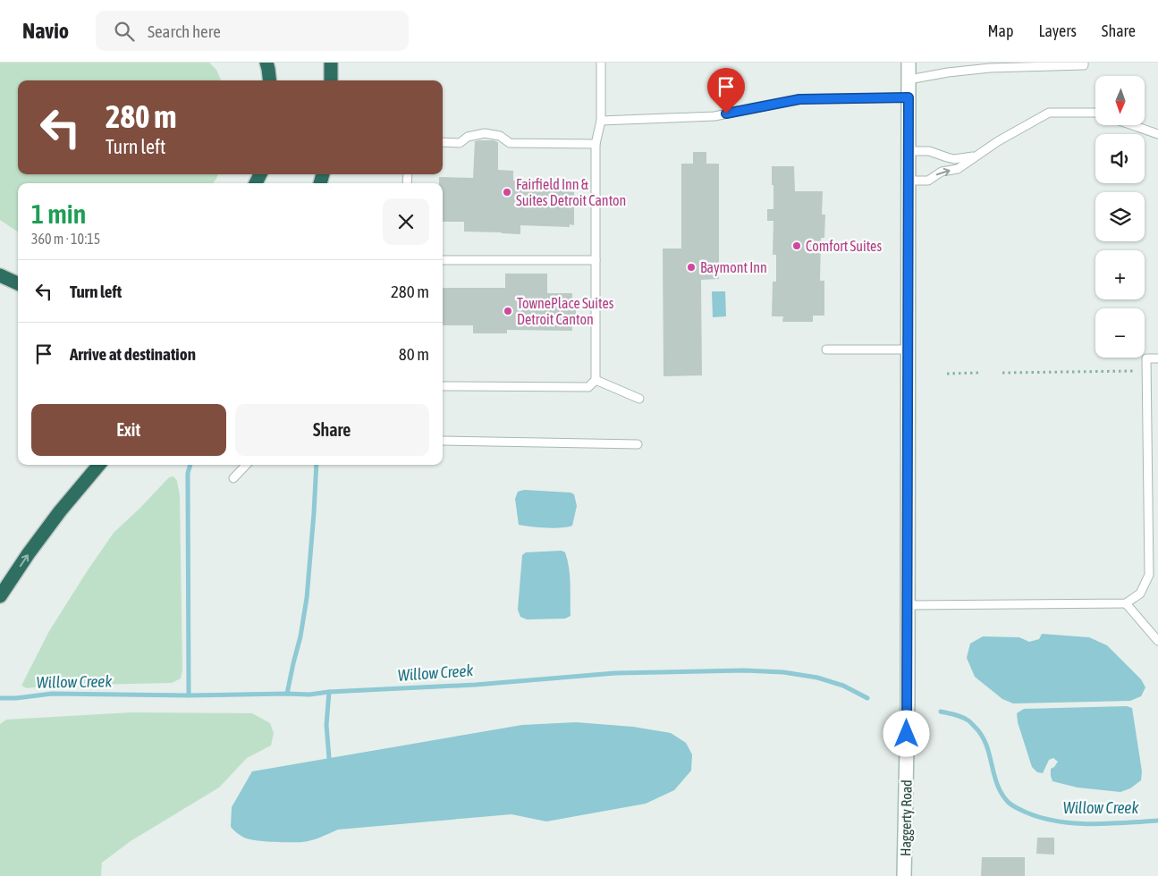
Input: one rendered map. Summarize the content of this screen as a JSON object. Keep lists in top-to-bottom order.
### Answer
{
  "streets": {
    "main road": ["Haggerty Road"]
  },
  "water": ["Willow Creek"],
  "places": [
    "Fairfield Inn & Suites Detroit Canton",
    "Comfort Suites",
    "Baymont Inn",
    "TownePlace Suites Detroit Canton"
  ],
  "north": "bottom",
  "page": {
    "header": "Navio",
    "search": "Search here",
    "nav": ["Map", "Layers", "Share"],
    "map_buttons": ["+", "−"],
    "turn": ["280 m", "Turn left"],
    "heading": ["1 min", "360 m · 10:15"],
    "list": [
      {
        "name": "Turn left",
        "value": "280 m"
      },
      {
        "name": "Arrive at destination",
        "value": "80 m"
      }
    ],
    "buttons": ["Exit", "Share"]
  }
}
